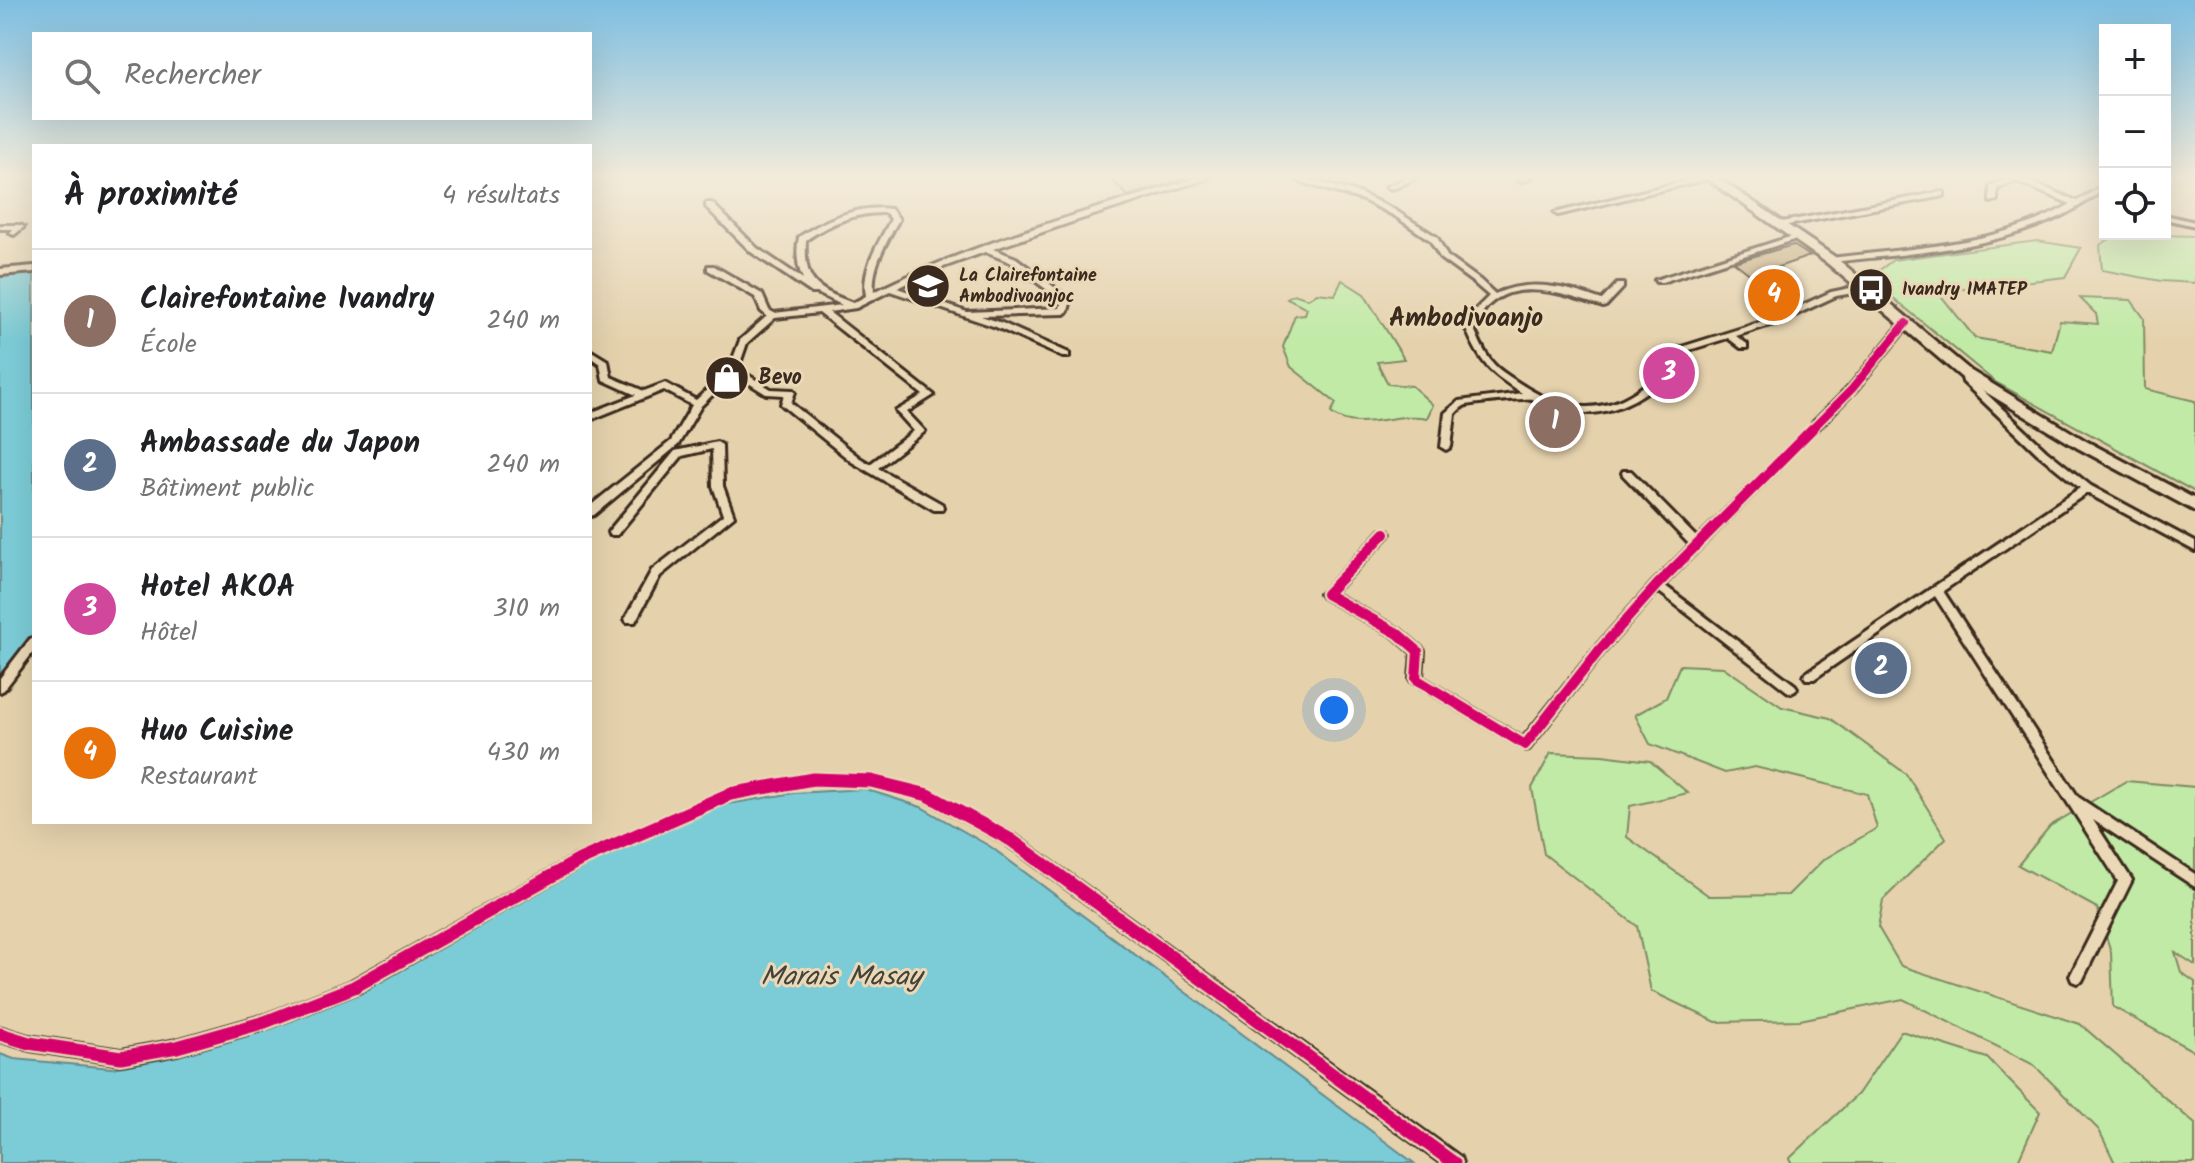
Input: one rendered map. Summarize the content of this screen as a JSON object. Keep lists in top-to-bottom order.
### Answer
{
  "districts": ["Ambodivoanjo"],
  "water": ["Marais Masay"],
  "places": {
    "school or university": ["La Clairefontaine Ambodivoanjoc"],
    "bus stop": ["Ivandry IMATEP"],
    "shop": ["Bevo"]
  },
  "page": {
    "map_buttons": ["+", "−"],
    "search": "Rechercher",
    "heading": ["À proximité", "4 résultats"],
    "list": [
      {
        "mark": "1",
        "name": "Clairefontaine Ivandry",
        "note": "École",
        "value": "240 m"
      },
      {
        "mark": "2",
        "name": "Ambassade du Japon",
        "note": "Bâtiment public",
        "value": "240 m"
      },
      {
        "mark": "3",
        "name": "Hotel AKOA",
        "note": "Hôtel",
        "value": "310 m"
      },
      {
        "mark": "4",
        "name": "Huo Cuisine",
        "note": "Restaurant",
        "value": "430 m"
      }
    ],
    "pins": [
      "4",
      "3",
      "1",
      "2"
    ]
  }
}
